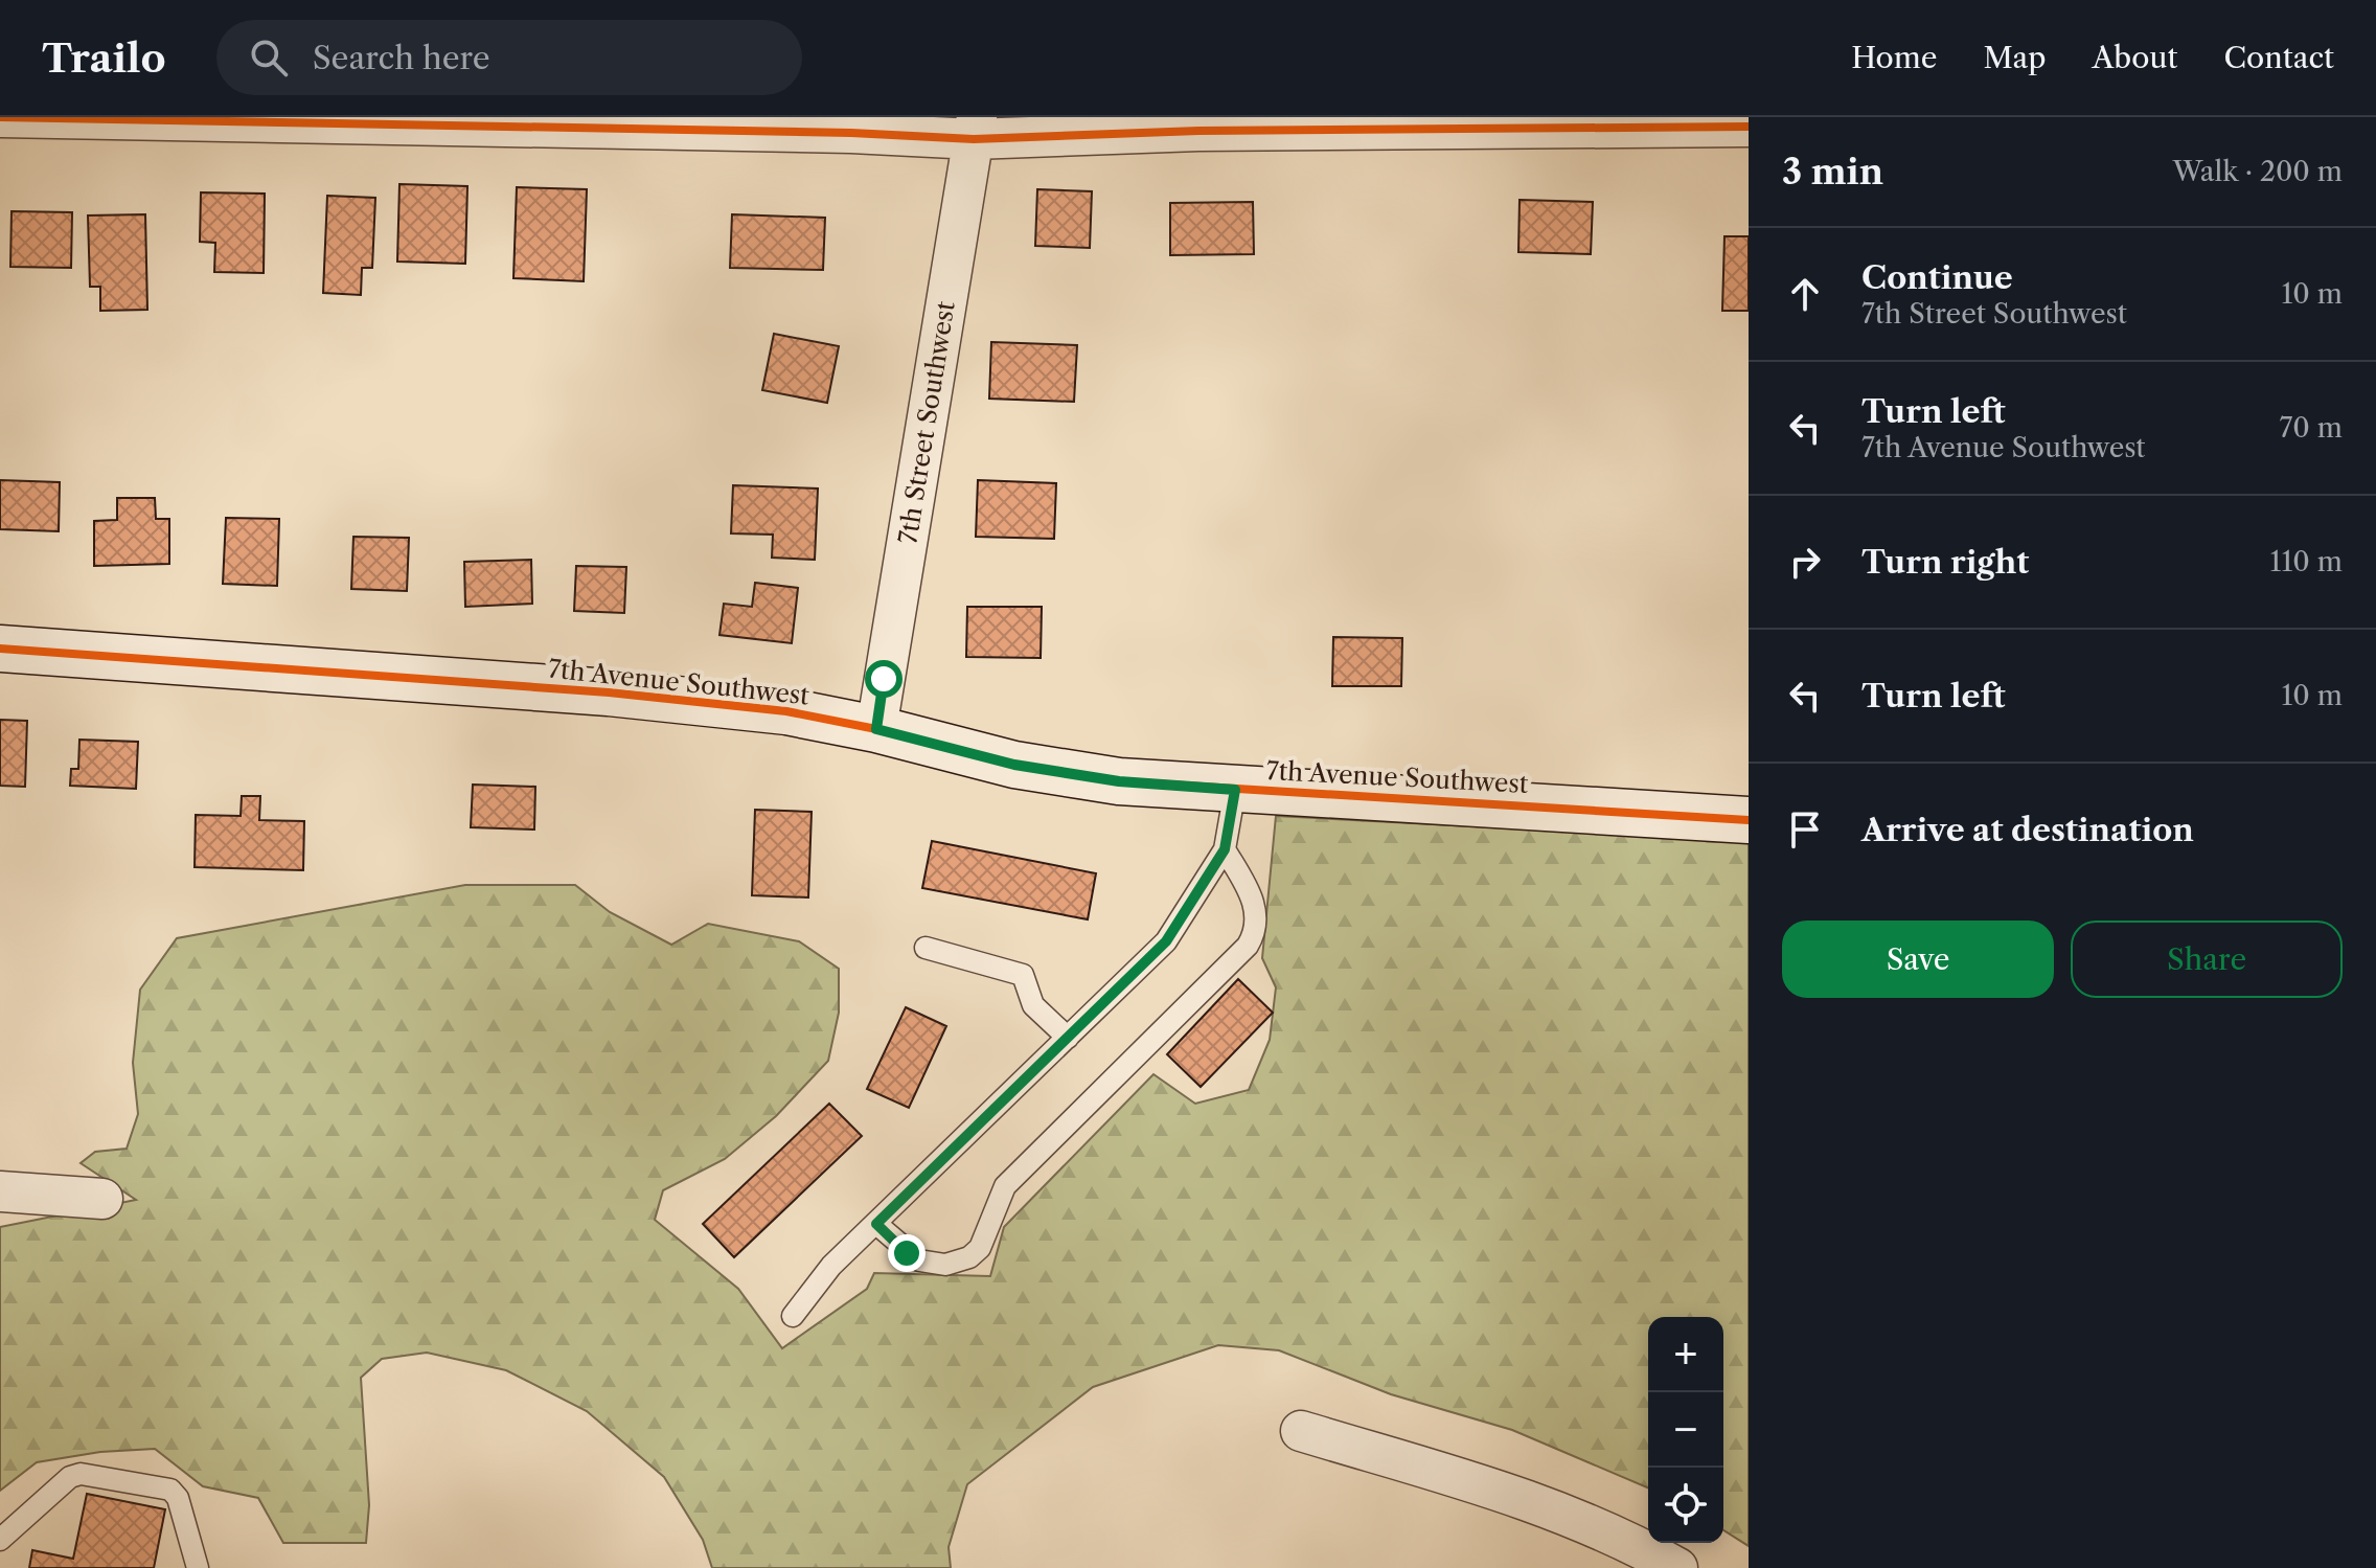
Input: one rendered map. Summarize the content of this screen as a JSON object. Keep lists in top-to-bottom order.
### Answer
{
  "streets": {
    "street": ["7th Street Southwest", "7th Avenue Southwest"]
  },
  "crossings": [
    ["7th Street Southwest", "7th Avenue Southwest"]
  ],
  "page": {
    "header": "Trailo",
    "search": "Search here",
    "nav": [
      "Home",
      "Map",
      "About",
      "Contact"
    ],
    "heading": ["3 min", "Walk · 200 m"],
    "list": [
      ["Continue", "7th Street Southwest", "10 m"],
      ["Turn left", "7th Avenue Southwest", "70 m"],
      ["Turn right", "110 m"],
      ["Turn left", "10 m"],
      "Arrive at destination"
    ],
    "buttons": ["Save", "Share"],
    "map_buttons": ["+", "−"]
  }
}
